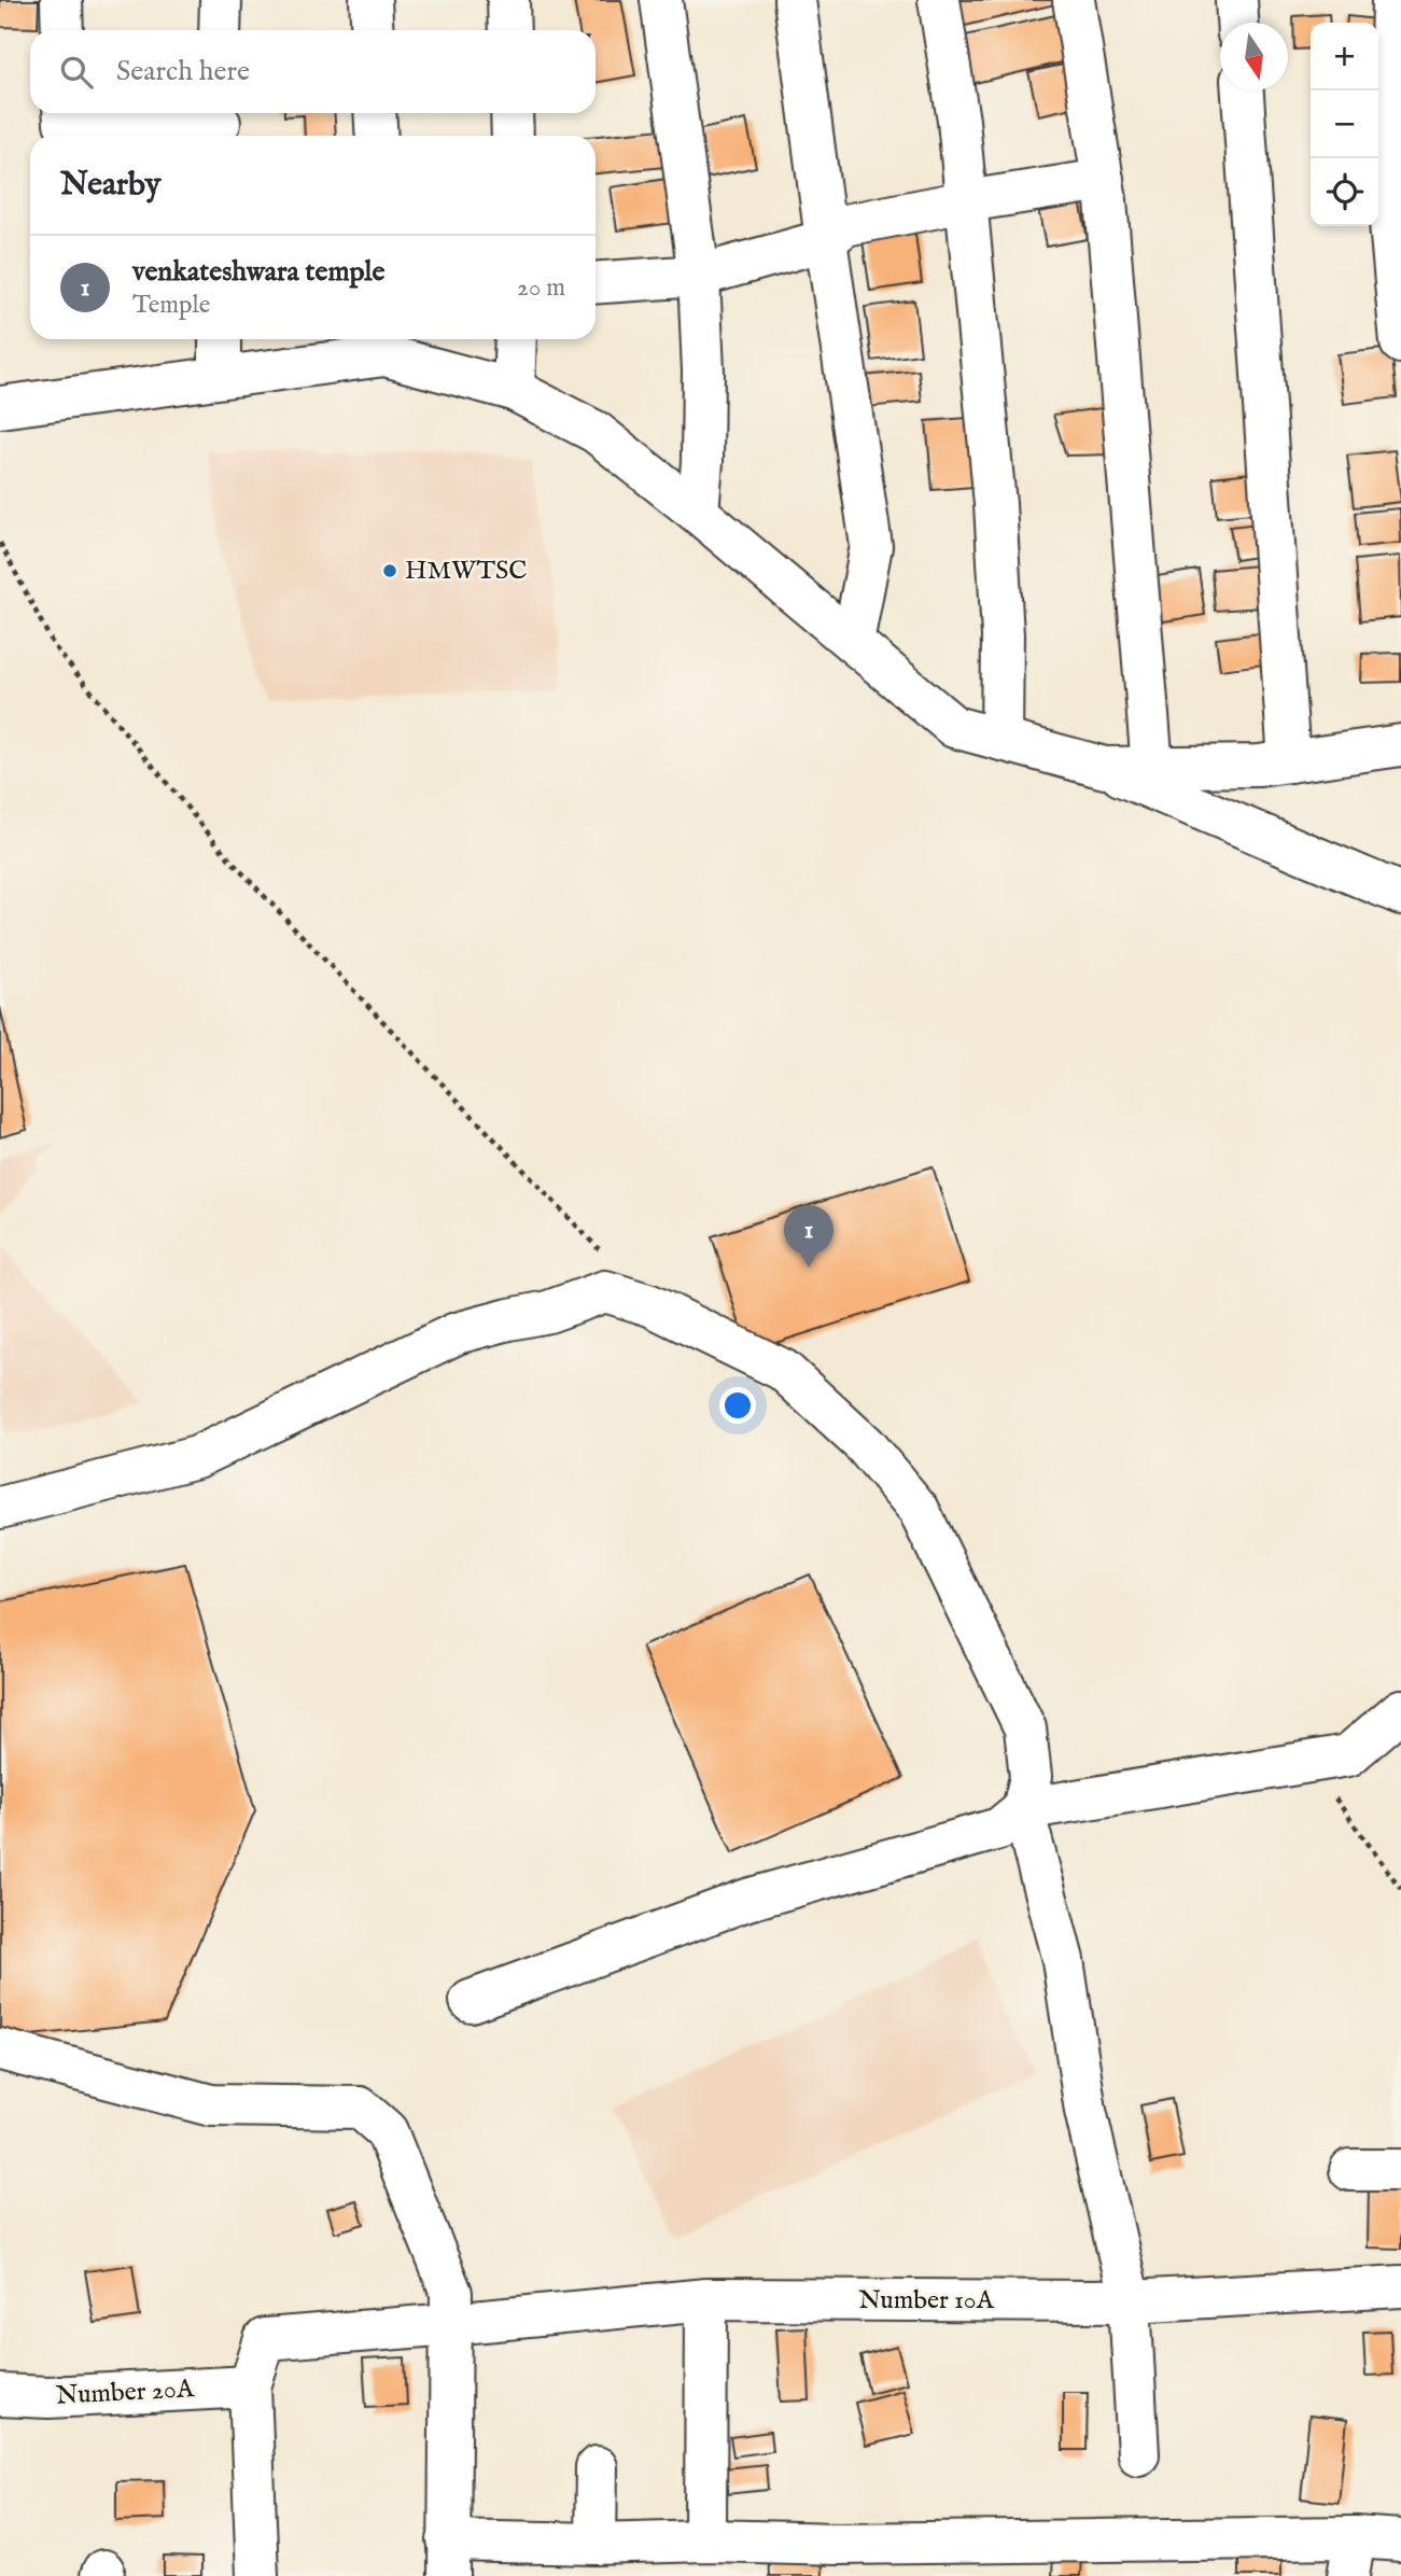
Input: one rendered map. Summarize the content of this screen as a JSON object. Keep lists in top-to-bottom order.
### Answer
{
  "streets": {
    "street": ["Number 10A", "Number 20A"]
  },
  "crossings": [
    ["Number 10A", "Number 20A"]
  ],
  "places": ["HMWTSC"],
  "north": "bottom",
  "page": {
    "map_buttons": ["+", "−"],
    "search": "Search here",
    "heading": "Nearby",
    "list": [
      {
        "mark": "1",
        "name": "venkateshwara temple",
        "note": "Temple",
        "value": "20 m"
      }
    ],
    "pins": "1"
  }
}
